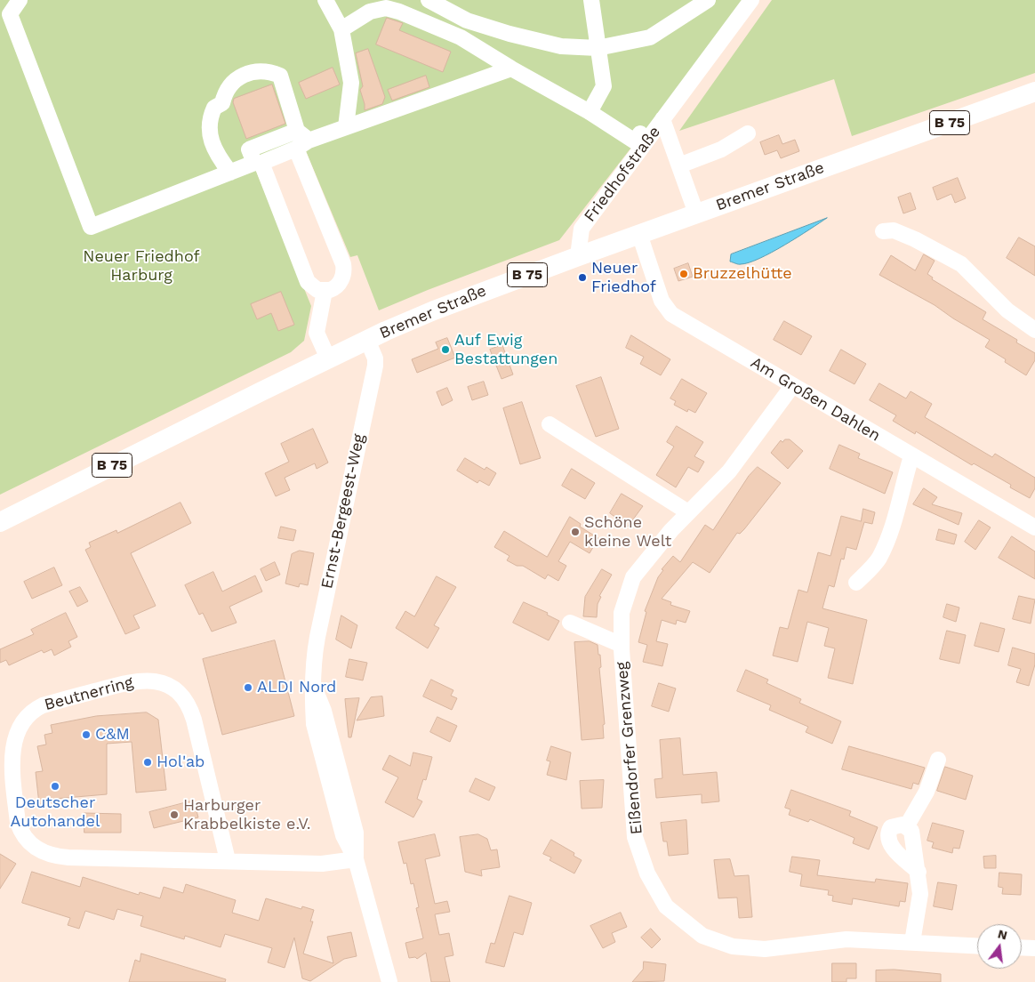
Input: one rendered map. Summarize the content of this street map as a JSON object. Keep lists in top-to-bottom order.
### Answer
{
  "streets": {
    "main road": ["B 75", "Bremer Straße"],
    "street": [
      "Friedhofstraße",
      "Am Großen Dahlen",
      "Ernst-Bergeest-Weg",
      "Beutnerring",
      "Eißendorfer Grenzweg"
    ]
  },
  "crossings": [
    ["Friedhofstraße", "Bremer Straße"],
    ["Bremer Straße", "Am Großen Dahlen"],
    ["Bremer Straße", "Ernst-Bergeest-Weg"],
    ["Am Großen Dahlen", "Eißendorfer Grenzweg"],
    ["Ernst-Bergeest-Weg", "Beutnerring"]
  ],
  "parks": ["Neuer Friedhof Harburg"],
  "places": [
    "Bruzzelhütte",
    "Neuer Friedhof",
    "Auf Ewig Bestattungen",
    "Schöne kleine Welt",
    "ALDI Nord",
    "C&M",
    "Hol'ab",
    "Deutscher Autohandel",
    "Harburger Krabbelkiste e.V."
  ],
  "north": "top"
}
